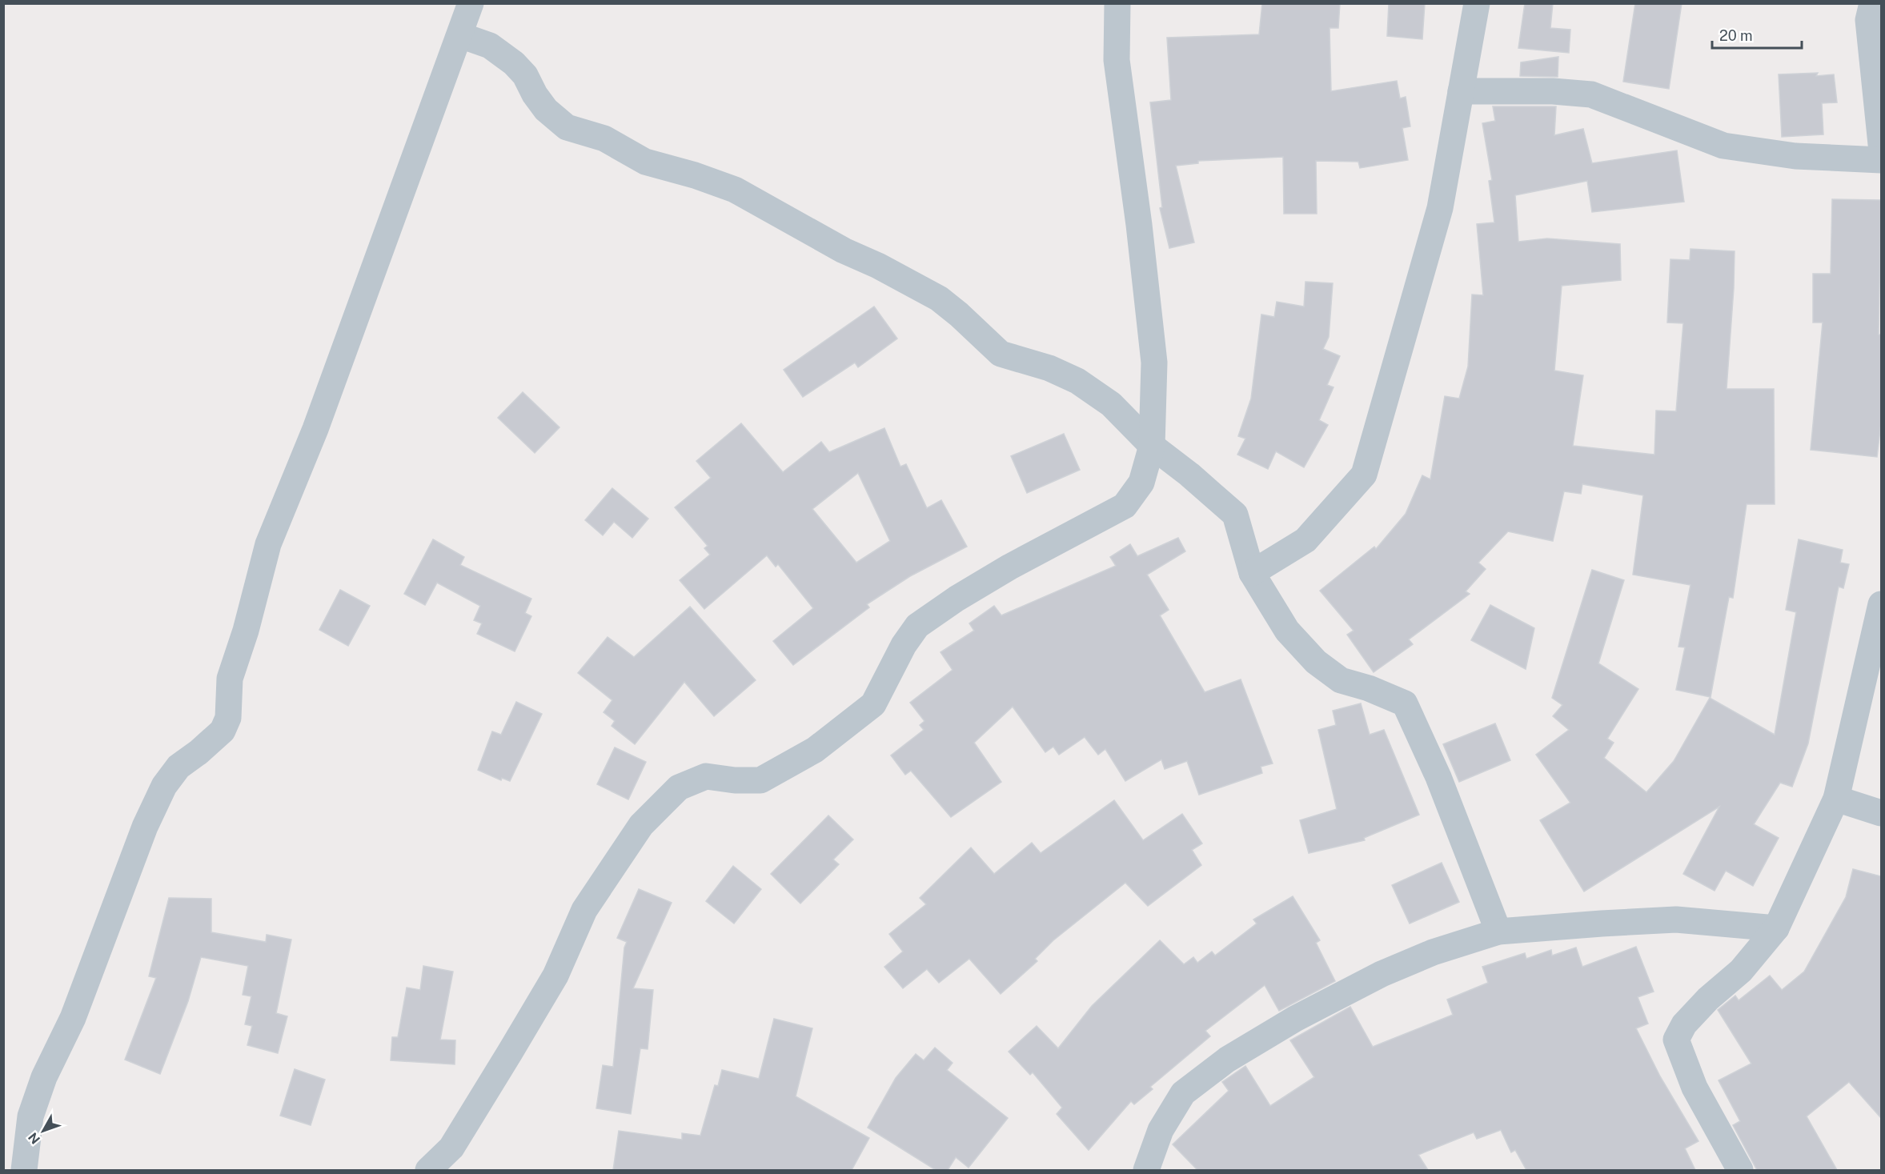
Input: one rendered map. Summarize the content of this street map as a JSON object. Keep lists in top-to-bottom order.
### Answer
{
  "scale_bar": "20 m",
  "north": "bottom left"
}
